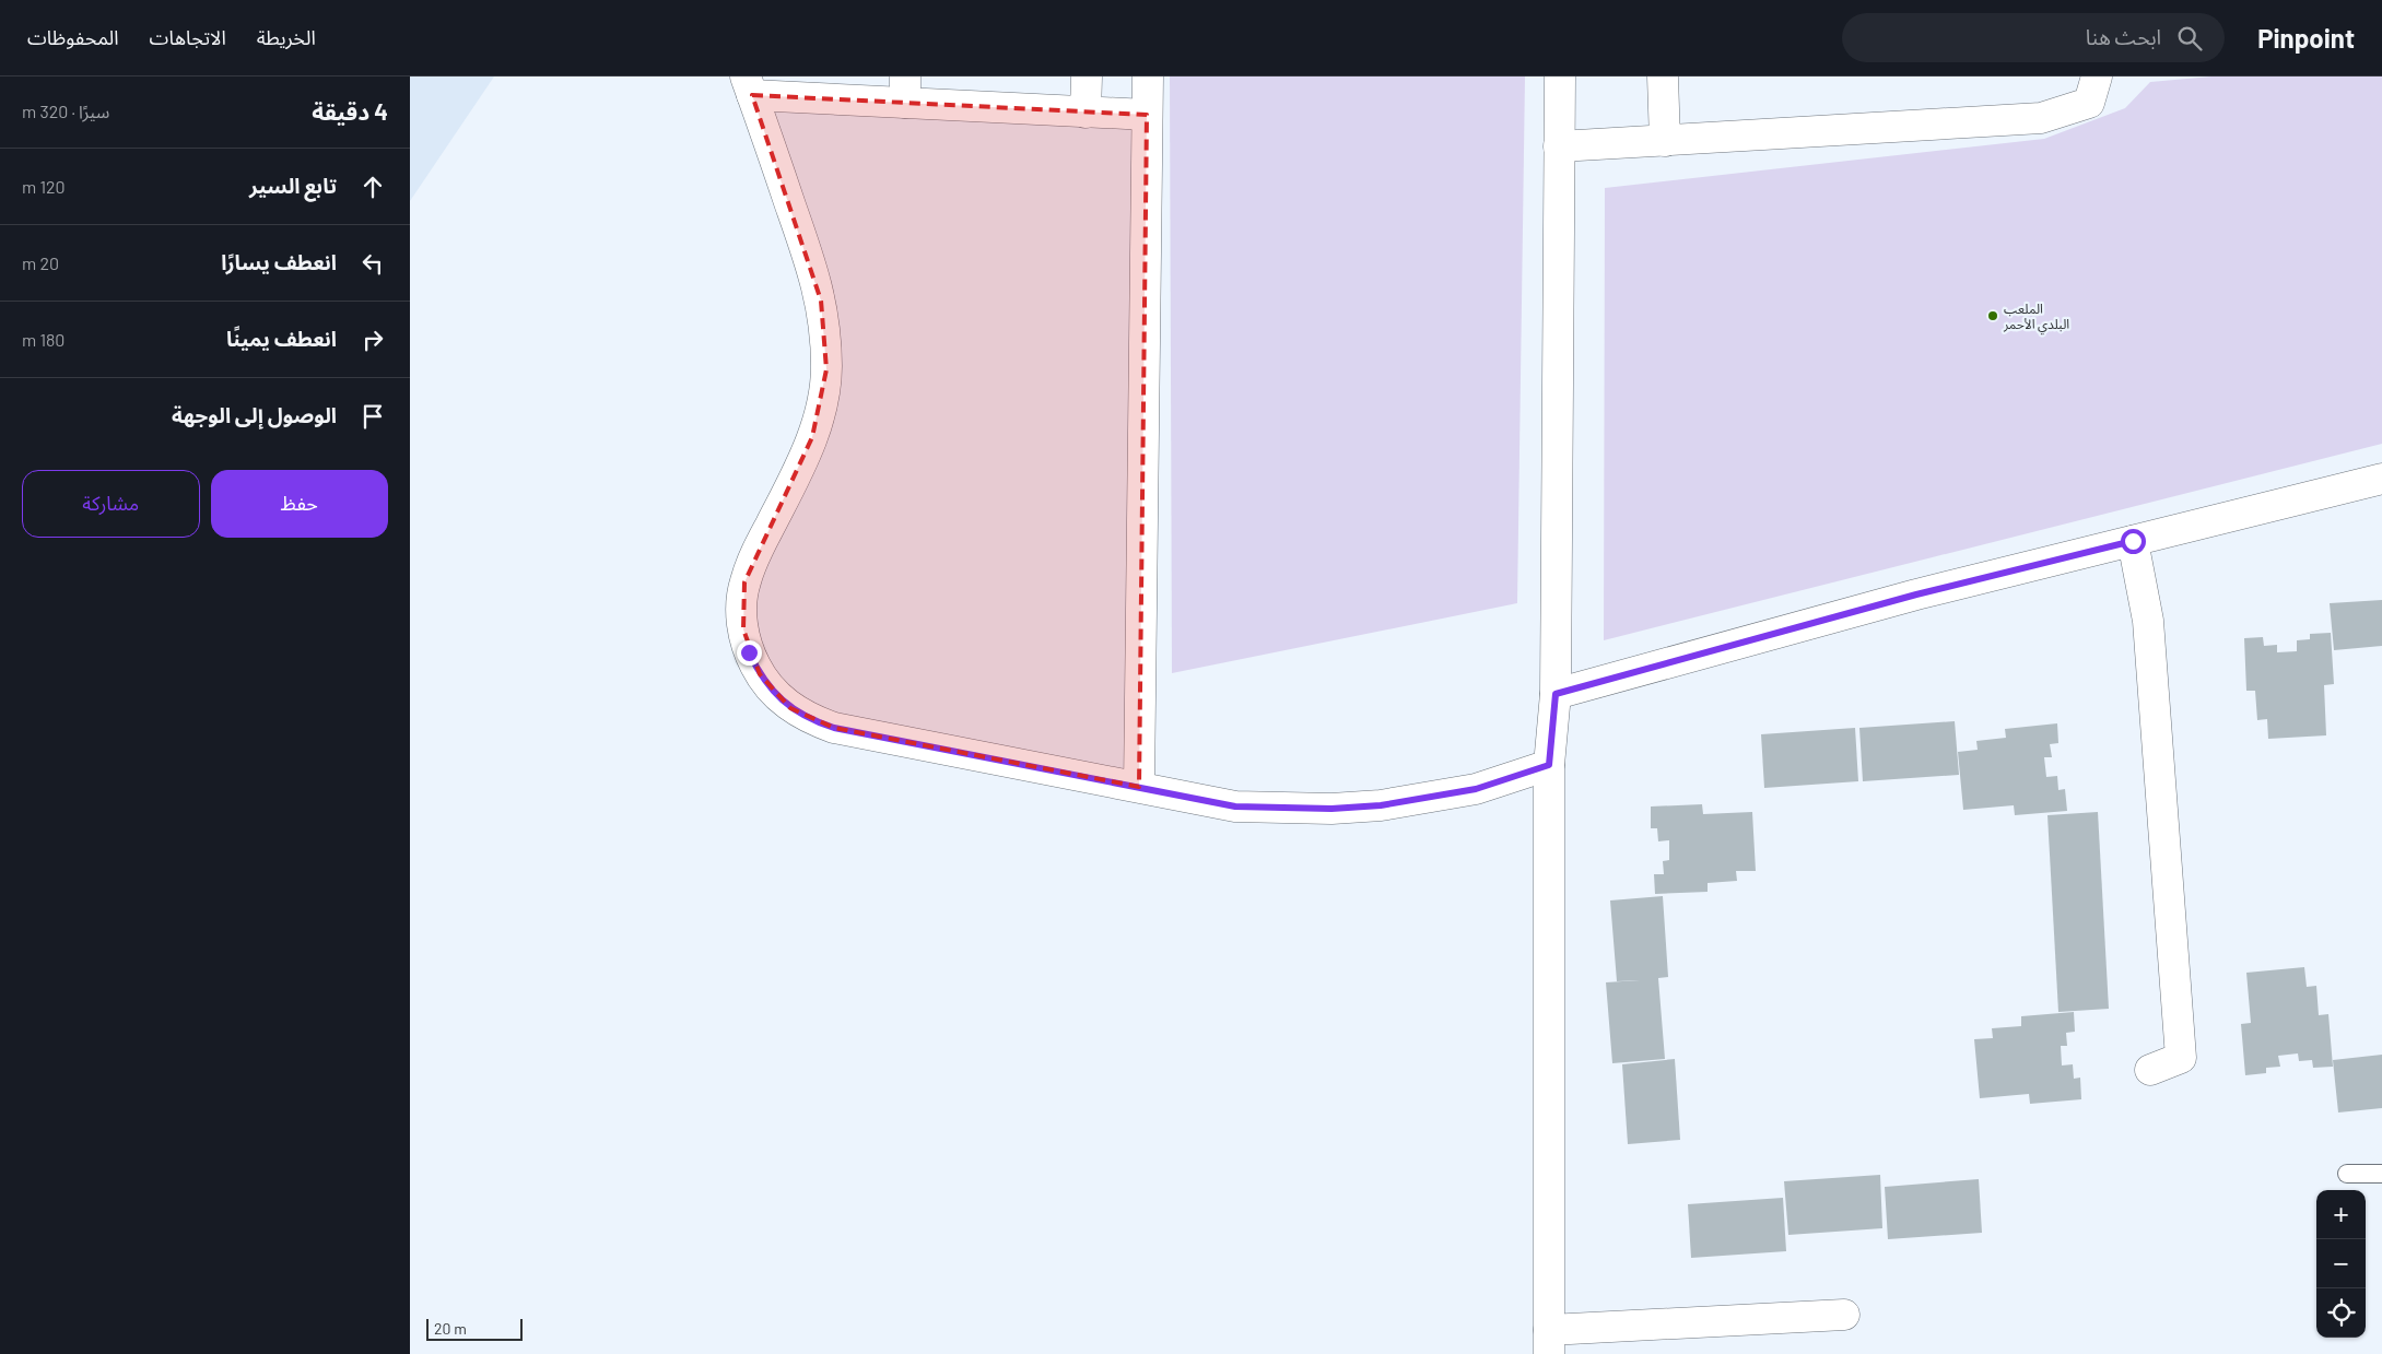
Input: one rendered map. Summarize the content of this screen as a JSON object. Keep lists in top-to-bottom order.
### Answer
{
  "places": ["الملعب البلدي الأحمر"],
  "scale_bar": "20 m",
  "page": {
    "header": "Pinpoint",
    "search": "ابحث هنا",
    "nav": ["الخريطة", "الاتجاهات", "المحفوظات"],
    "heading": ["4 دقيقة", "سيرًا · 320 m"],
    "list": [
      ["تابع السير", "120 m"],
      ["انعطف يسارًا", "20 m"],
      ["انعطف يمينًا", "180 m"],
      "الوصول إلى الوجهة"
    ],
    "buttons": ["حفظ", "مشاركة"],
    "map_buttons": ["+", "−"],
    "scale": "20 m"
  }
}
